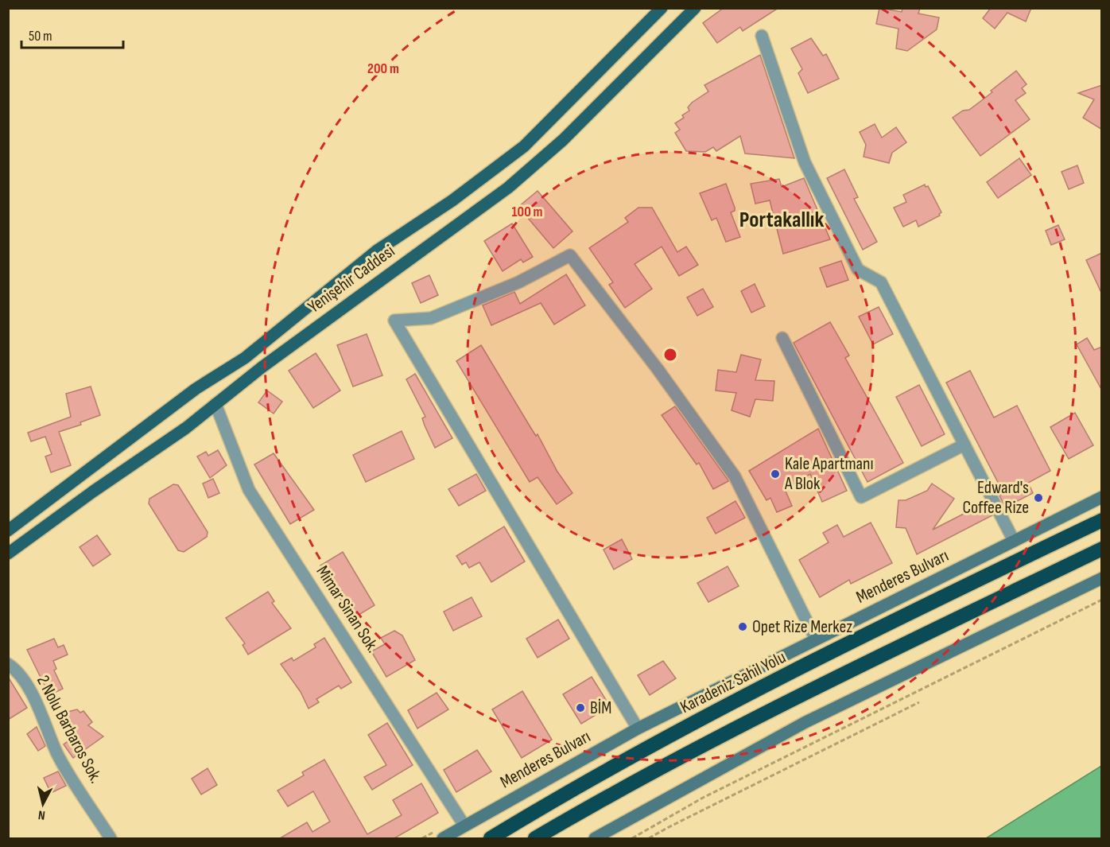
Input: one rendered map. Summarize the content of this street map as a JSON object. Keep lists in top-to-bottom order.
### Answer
{
  "streets": {
    "highway": ["Karadeniz Sahil Yolu"],
    "main road": ["Yenişehir Caddesi", "Menderes Bulvarı"],
    "street": ["Mimar Sinan Sok.", "2 Nolu Barbaros Sok."]
  },
  "crossings": [
    ["Yenişehir Caddesi", "Mimar Sinan Sok."],
    ["Menderes Bulvarı", "Mimar Sinan Sok."]
  ],
  "districts": ["Portakallık"],
  "places": [
    "Kale Apartmanı A Blok",
    "Edward's Coffee Rize",
    "Opet Rize Merkez",
    "BİM"
  ],
  "scale_bar": "50 m",
  "north": "bottom",
  "rings": ["200 m", "100 m"]
}
